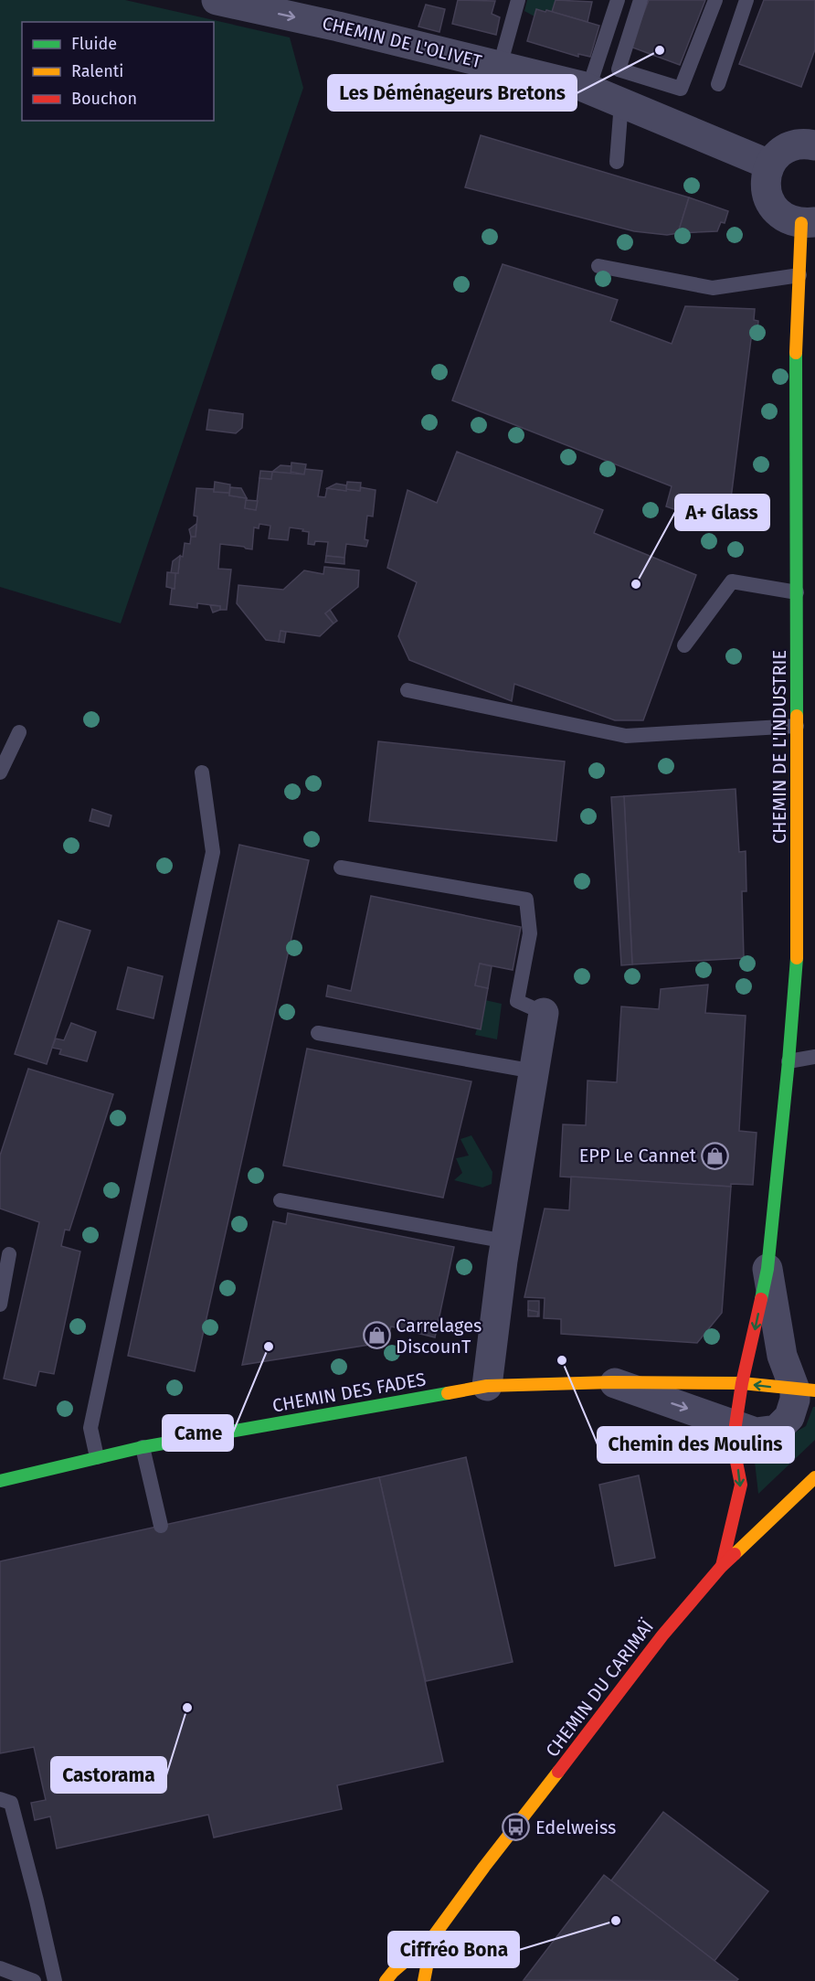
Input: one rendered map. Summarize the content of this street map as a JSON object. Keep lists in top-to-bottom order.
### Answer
{
  "streets": {
    "street": [
      "CHEMIN DE L'OLIVET",
      "CHEMIN DE L'INDUSTRIE",
      "CHEMIN DES FADES",
      "CHEMIN DU CARIMAÏ"
    ]
  },
  "crossings": [
    ["CHEMIN DE L'INDUSTRIE", "CHEMIN DES FADES"],
    ["CHEMIN DE L'INDUSTRIE", "CHEMIN DU CARIMAÏ"]
  ],
  "one_way": ["CHEMIN DE L'OLIVET"],
  "places": {
    "other": [
      "Les Déménageurs Bretons",
      "A+ Glass",
      "Came",
      "Chemin des Moulins",
      "Castorama",
      "Ciffréo Bona"
    ],
    "shop": ["EPP Le Cannet", "Carrelages DiscounT"],
    "bus stop": ["Edelweiss"]
  },
  "legend": ["Fluide", "Ralenti", "Bouchon"]
}
